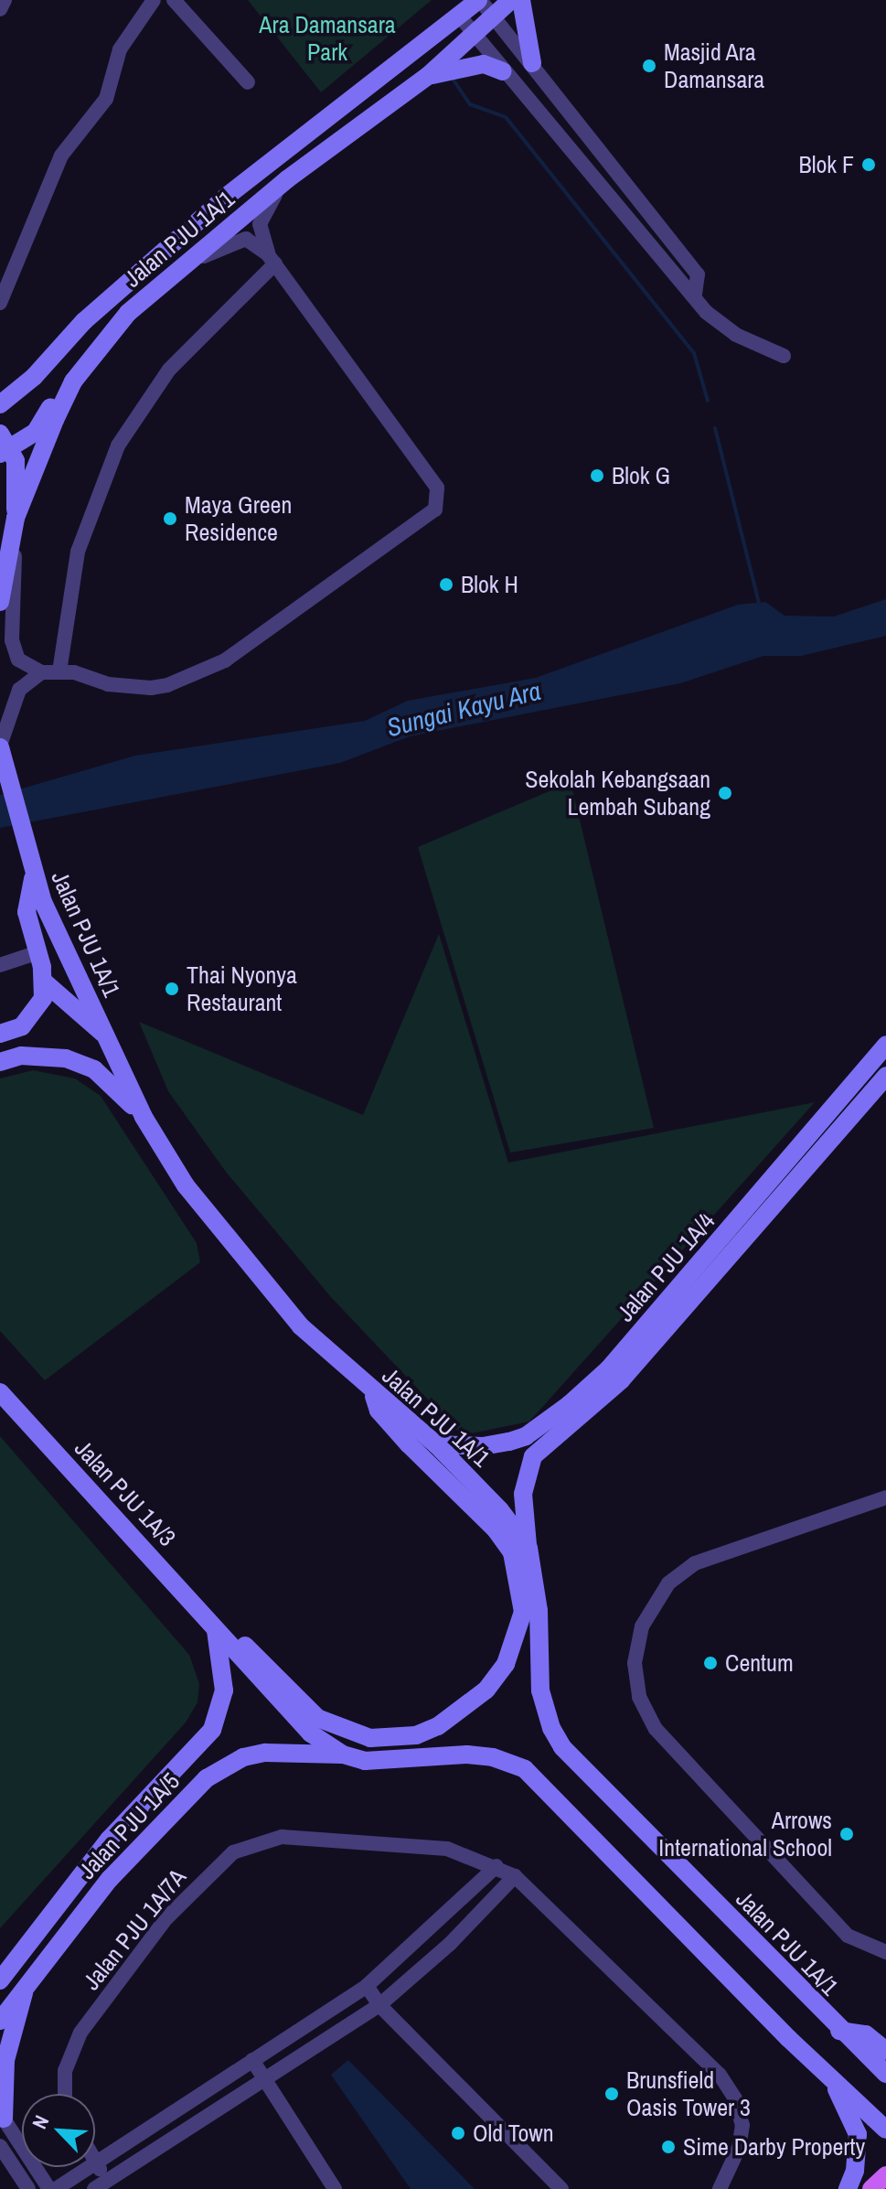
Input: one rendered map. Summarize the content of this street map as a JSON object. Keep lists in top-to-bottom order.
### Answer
{
  "streets": {
    "main road": [
      "Jalan PJU 1A/1",
      "Jalan PJU 1A/4",
      "Jalan PJU 1A/3",
      "Jalan PJU 1A/5"
    ],
    "street": ["Jalan PJU 1A/7A"]
  },
  "crossings": [
    ["Jalan PJU 1A/1", "Jalan PJU 1A/4"],
    ["Jalan PJU 1A/3", "Jalan PJU 1A/5"]
  ],
  "water": ["Sungai Kayu Ara"],
  "parks": ["Ara Damansara Park"],
  "places": [
    "Masjid Ara Damansara",
    "Blok F",
    "Blok G",
    "Maya Green Residence",
    "Blok H",
    "Sekolah Kebangsaan Lembah Subang",
    "Thai Nyonya Restaurant",
    "Centum",
    "Arrows International School",
    "Brunsfield Oasis Tower 3",
    "Old Town",
    "Sime Darby Property"
  ],
  "north": "top left"
}
